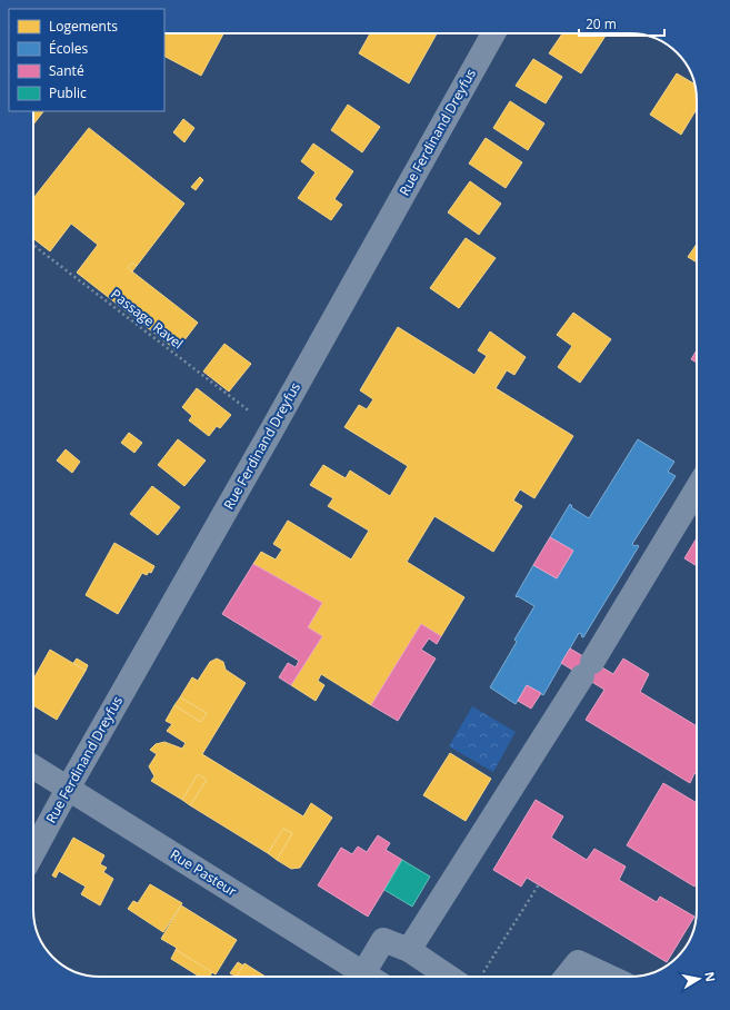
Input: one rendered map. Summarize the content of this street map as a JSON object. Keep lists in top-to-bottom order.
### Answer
{
  "streets": {
    "street": ["Rue Ferdinand Dreyfus", "Rue Pasteur"],
    "path": ["Passage Ravel"]
  },
  "crossings": [
    ["Rue Ferdinand Dreyfus", "Rue Pasteur"]
  ],
  "legend": [
    "Logements",
    "Écoles",
    "Santé",
    "Public"
  ],
  "scale_bar": "20 m",
  "north": "right"
}
